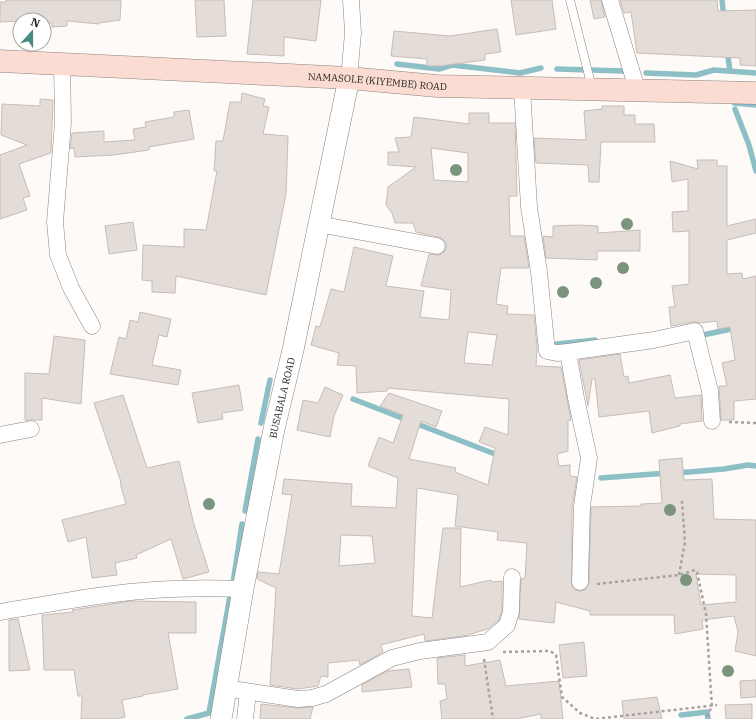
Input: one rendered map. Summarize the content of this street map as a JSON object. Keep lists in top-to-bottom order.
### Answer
{
  "streets": {
    "main road": ["NAMASOLE (KIYEMBE) ROAD"],
    "street": ["BUSABALA ROAD"]
  },
  "crossings": [
    ["NAMASOLE (KIYEMBE) ROAD", "BUSABALA ROAD"]
  ],
  "north": "top"
}
